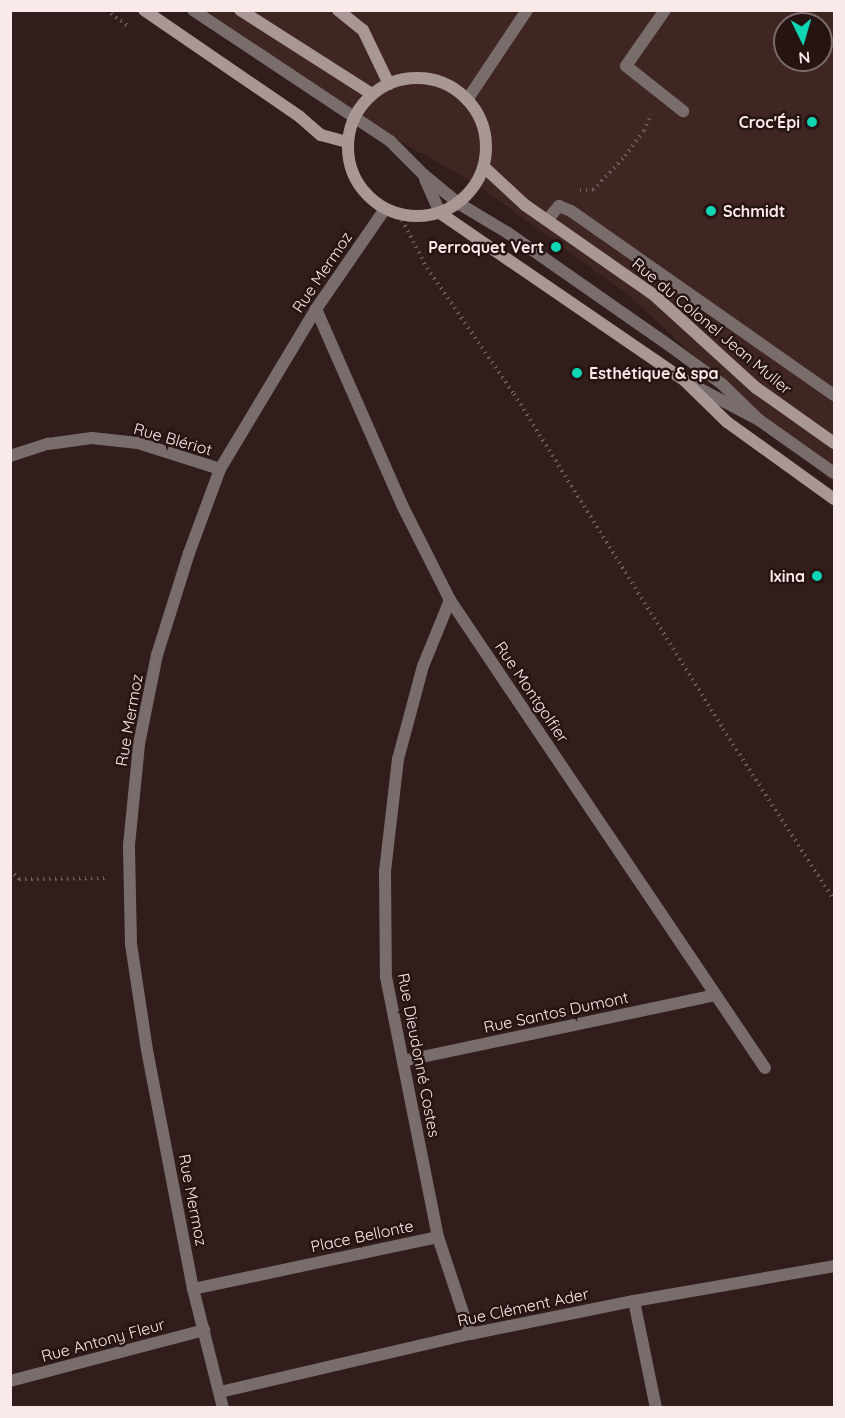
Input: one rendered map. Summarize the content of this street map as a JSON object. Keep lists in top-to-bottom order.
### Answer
{
  "streets": {
    "main road": ["Rue du Colonel Jean Muller"],
    "street": [
      "Rue Mermoz",
      "Rue Blériot",
      "Rue Montgolfier",
      "Rue Santos Dumont",
      "Rue Dieudonné Costes",
      "Place Bellonte",
      "Rue Clément Ader",
      "Rue Antony Fleur"
    ]
  },
  "crossings": [
    ["Rue Mermoz", "Rue Blériot"],
    ["Rue Mermoz", "Rue Montgolfier"],
    ["Rue Mermoz", "Place Bellonte"],
    ["Rue Montgolfier", "Rue Santos Dumont"],
    ["Rue Montgolfier", "Rue Dieudonné Costes"],
    ["Rue Santos Dumont", "Rue Dieudonné Costes"],
    ["Rue Dieudonné Costes", "Place Bellonte"],
    ["Place Bellonte", "Rue Clément Ader"]
  ],
  "places": [
    "Croc'Épi",
    "Schmidt",
    "Perroquet Vert",
    "Esthétique & spa",
    "Ixina"
  ],
  "north": "bottom"
}
